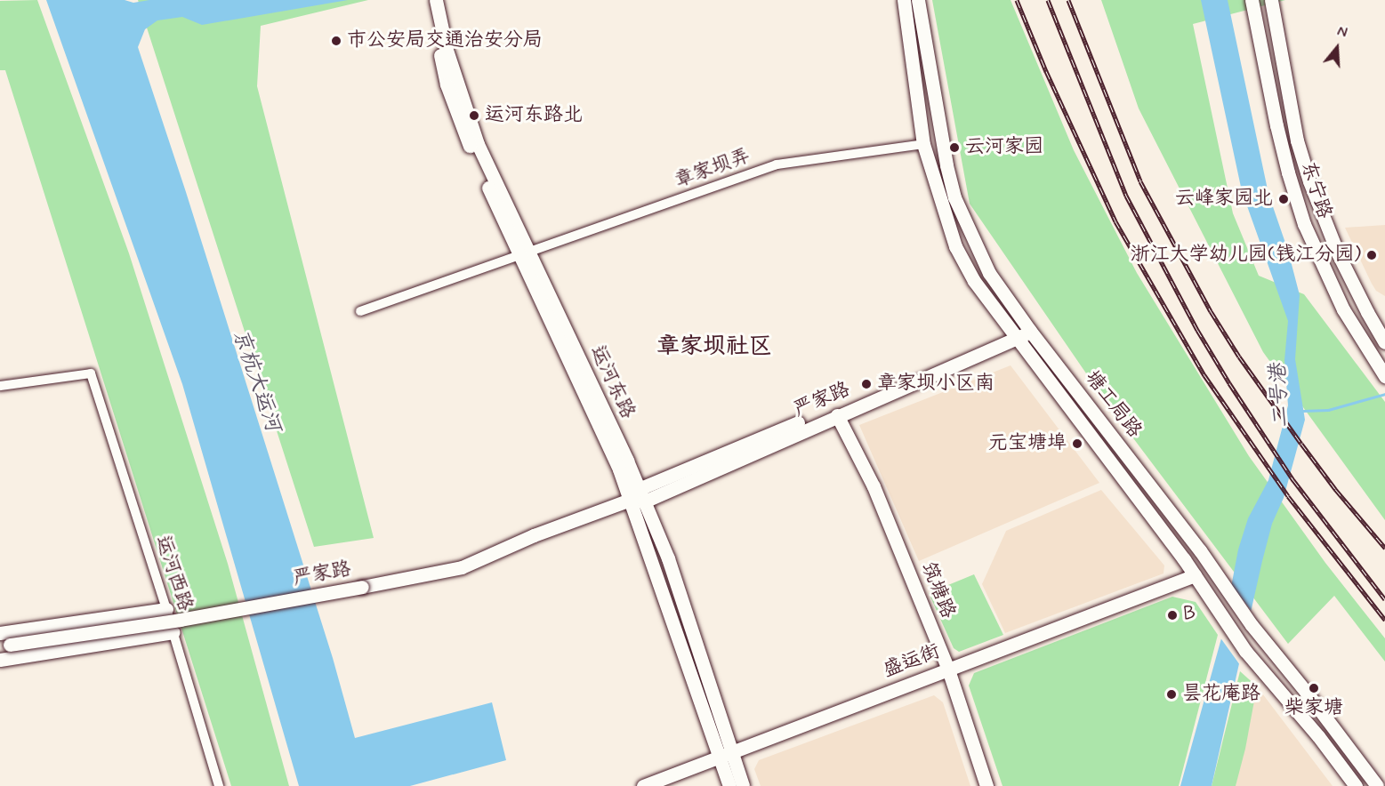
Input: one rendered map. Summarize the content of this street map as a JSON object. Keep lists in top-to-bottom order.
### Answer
{
  "streets": {
    "main road": [
      "东宁路",
      "运河东路",
      "严家路",
      "塘工局路",
      "筑塘路",
      "盛运街"
    ],
    "street": ["章家坝弄", "运河西路"]
  },
  "crossings": [
    ["章家坝弄", "运河东路"],
    ["章家坝弄", "塘工局路"],
    ["运河东路", "严家路"],
    ["运河东路", "盛运街"],
    ["严家路", "塘工局路"],
    ["严家路", "筑塘路"],
    ["塘工局路", "盛运街"],
    ["筑塘路", "盛运街"]
  ],
  "districts": ["章家坝社区"],
  "water": ["京杭大运河", "二号港"],
  "places": [
    "市公安局交通治安分局",
    "运河东路北",
    "云河家园",
    "云峰家园北",
    "浙江大学幼儿园(钱江分园)",
    "章家坝小区南",
    "元宝塘埠",
    "B",
    "柴家塘",
    "昙花庵路"
  ],
  "north": "top"
}
